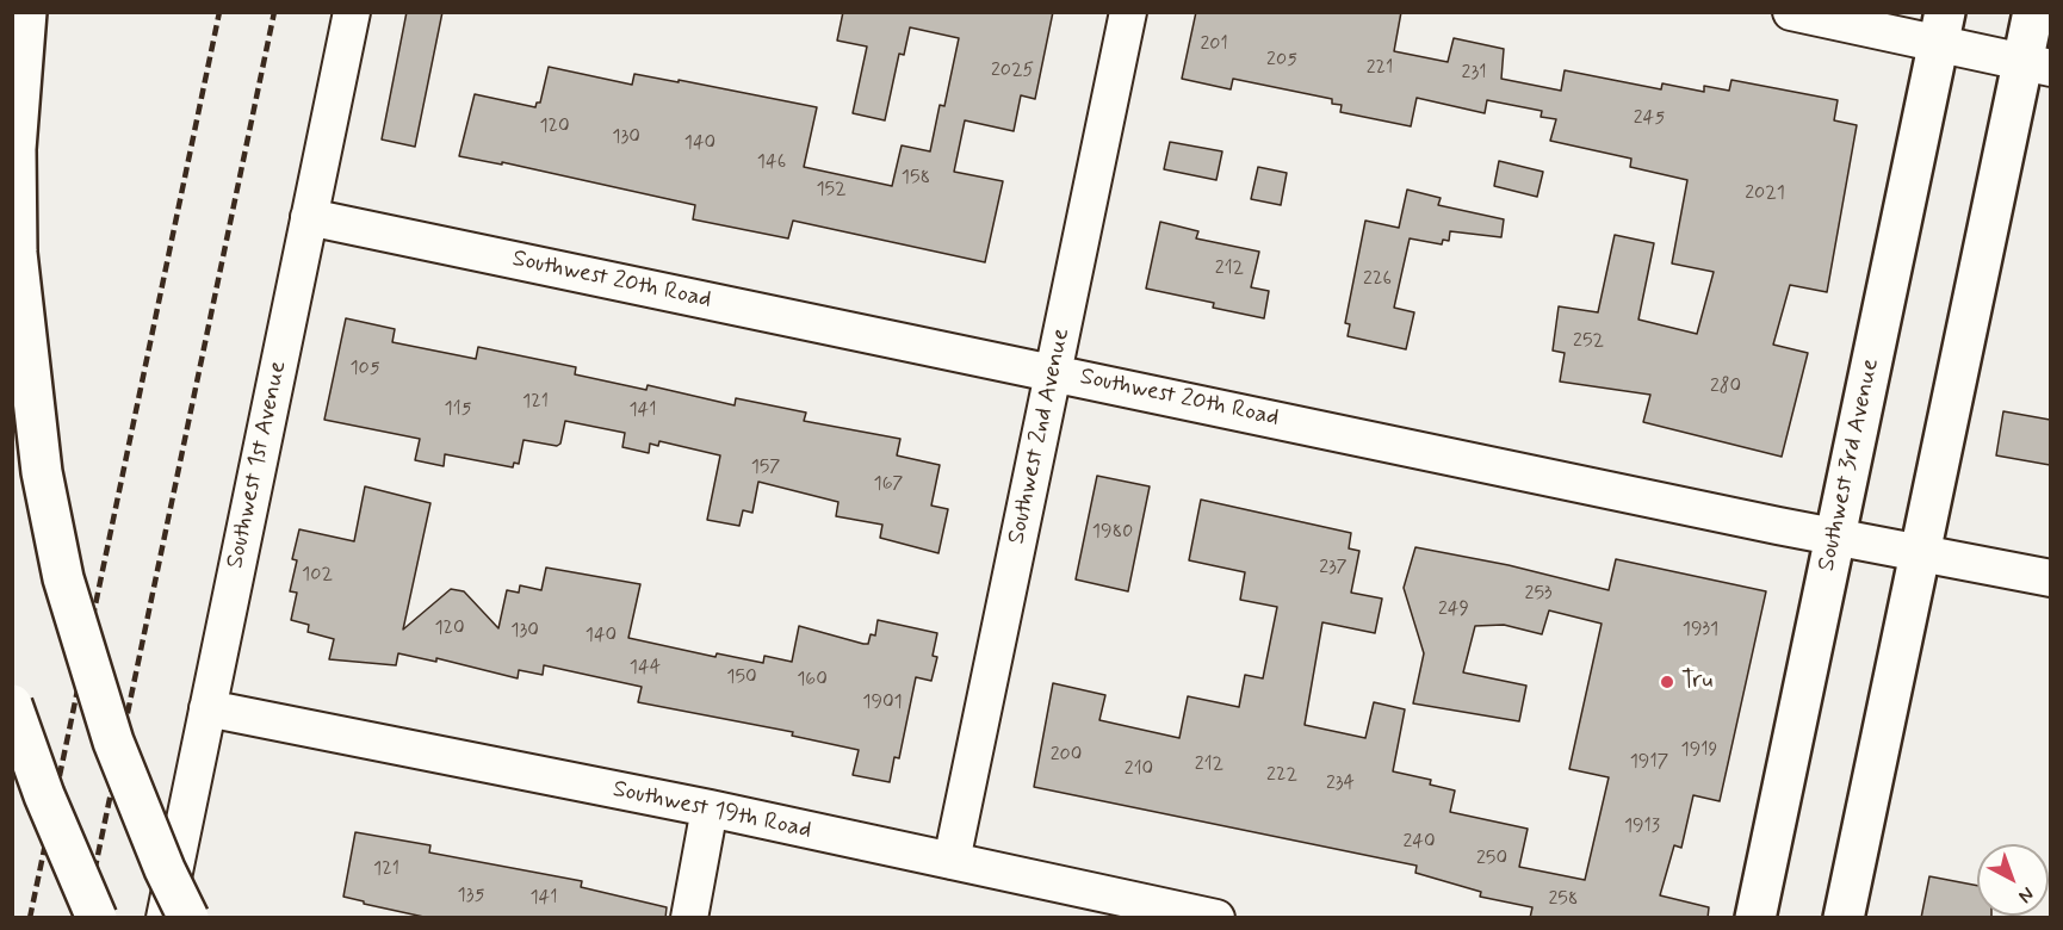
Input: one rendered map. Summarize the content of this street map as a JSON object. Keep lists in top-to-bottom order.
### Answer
{
  "streets": {
    "main road": ["Southwest 3rd Avenue"],
    "street": [
      "Southwest 20th Road",
      "Southwest 2nd Avenue",
      "Southwest 1st Avenue",
      "Southwest 19th Road"
    ]
  },
  "crossings": [
    ["Southwest 20th Road", "Southwest 2nd Avenue"],
    ["Southwest 20th Road", "Southwest 1st Avenue"],
    ["Southwest 20th Road", "Southwest 3rd Avenue"],
    ["Southwest 2nd Avenue", "Southwest 19th Road"],
    ["Southwest 1st Avenue", "Southwest 19th Road"]
  ],
  "places": ["Tru"],
  "house_numbers": [
    "201",
    "205",
    "221",
    "2025",
    "231",
    "245",
    "120",
    "130",
    "140",
    "146",
    "158",
    "152",
    "2021",
    "212",
    "226",
    "252",
    "105",
    "280",
    "121",
    "115",
    "141",
    "157",
    "167",
    "1980",
    "237",
    "102",
    "253",
    "249",
    "120",
    "1931",
    "130",
    "140",
    "144",
    "150",
    "160",
    "1901",
    "1919",
    "200",
    "1917",
    "212",
    "210",
    "222",
    "234",
    "1913",
    "240",
    "250",
    "121",
    "135",
    "141",
    "258"
  ],
  "north": "bottom right"
}
